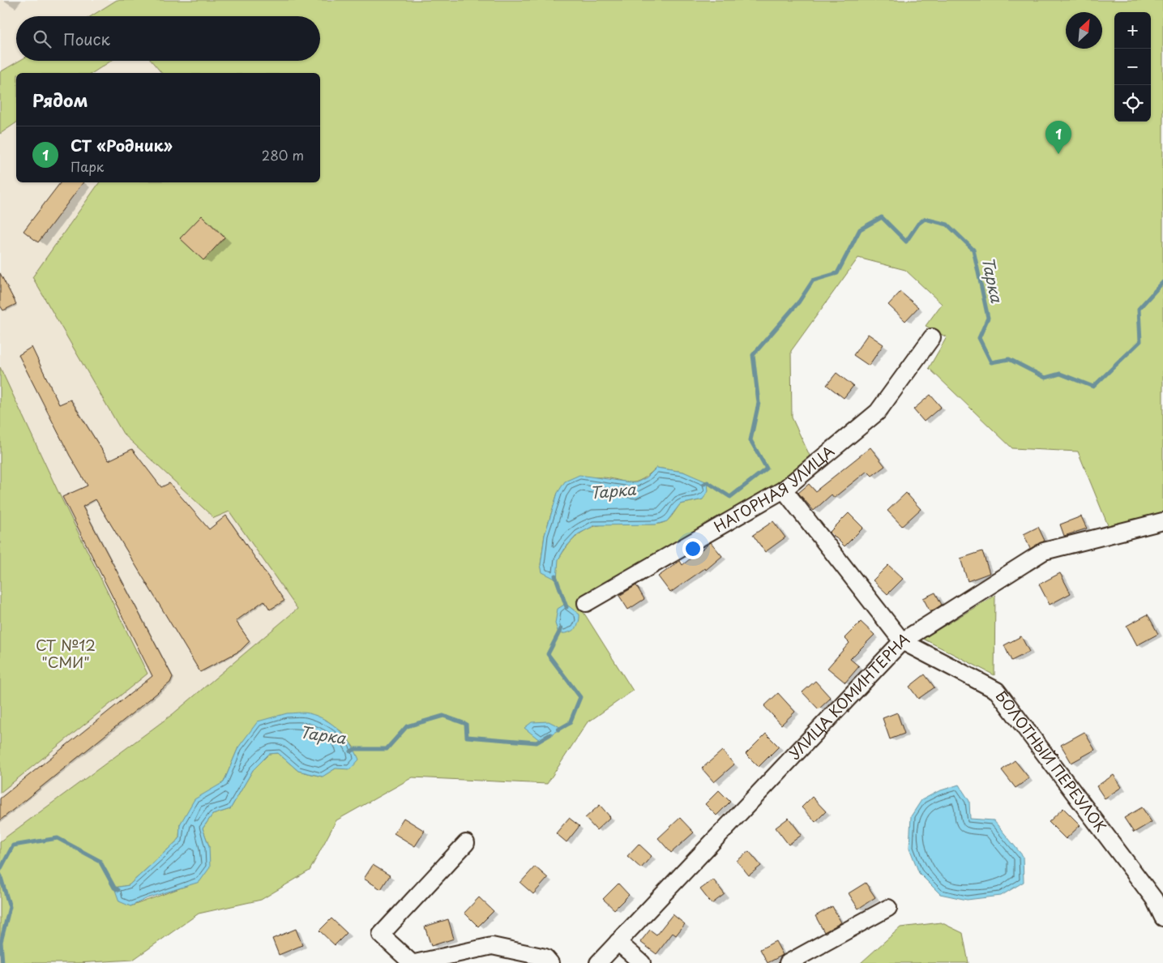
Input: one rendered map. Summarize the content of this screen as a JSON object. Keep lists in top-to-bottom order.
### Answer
{
  "streets": {
    "street": ["НАГОРНАЯ УЛИЦА", "УЛИЦА КОМИНТЕРНА", "БОЛОТНЫЙ ПЕРЕУЛОК"]
  },
  "crossings": [
    ["НАГОРНАЯ УЛИЦА", "БОЛОТНЫЙ ПЕРЕУЛОК"],
    ["УЛИЦА КОМИНТЕРНА", "БОЛОТНЫЙ ПЕРЕУЛОК"]
  ],
  "water": ["Тарка"],
  "parks": ["СТ №12 \"СМИ\""],
  "north": "top right",
  "page": {
    "map_buttons": ["+", "−"],
    "search": "Поиск",
    "heading": "Рядом",
    "pins": "1",
    "list": [
      {
        "mark": "1",
        "name": "СТ «Родник»",
        "note": "Парк",
        "value": "280 m"
      }
    ]
  }
}
